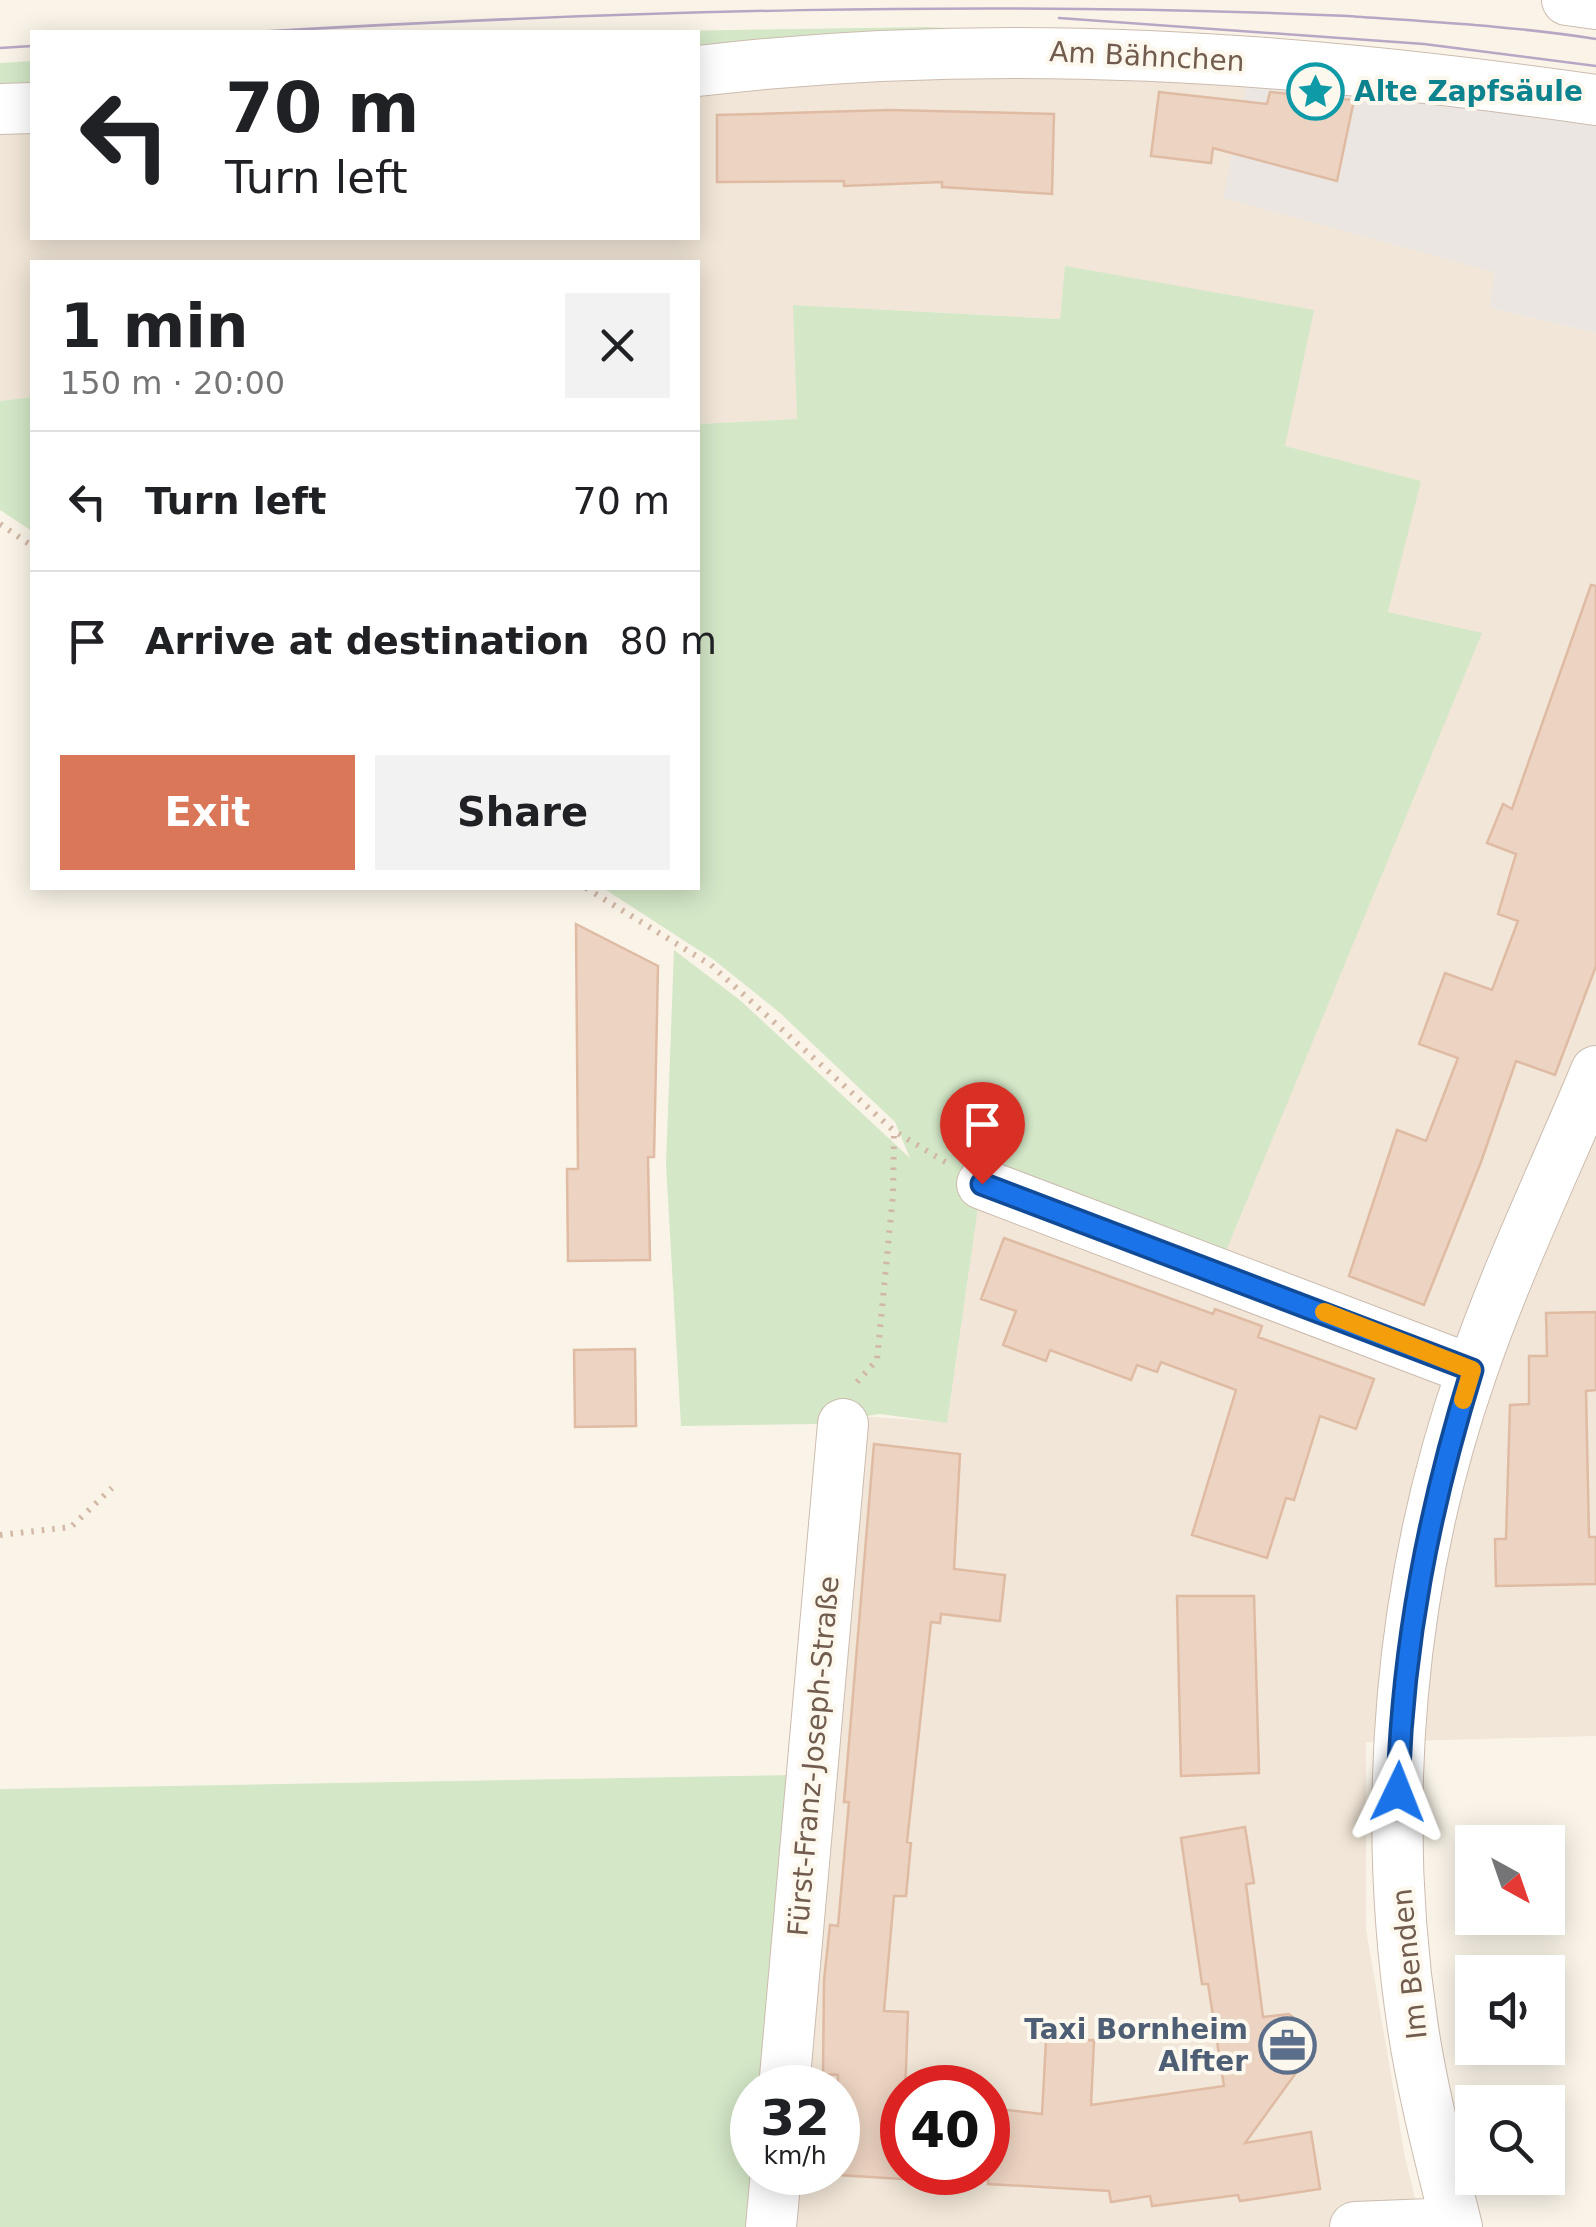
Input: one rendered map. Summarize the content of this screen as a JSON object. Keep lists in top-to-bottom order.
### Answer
{
  "streets": {
    "street": ["Am Bähnchen", "Fürst-Franz-Joseph-Straße", "Im Benden"]
  },
  "places": {
    "place": ["Alte Zapfsäule"],
    "office": ["Taxi Bornheim Alfter"]
  },
  "north": "bottom right",
  "page": {
    "turn": ["70 m", "Turn left"],
    "heading": ["1 min", "150 m · 20:00"],
    "list": [
      {
        "name": "Turn left",
        "value": "70 m"
      },
      {
        "name": "Arrive at destination",
        "value": "80 m"
      }
    ],
    "buttons": ["Exit", "Share"],
    "speed": "32 km/h",
    "limit": "40"
  }
}
